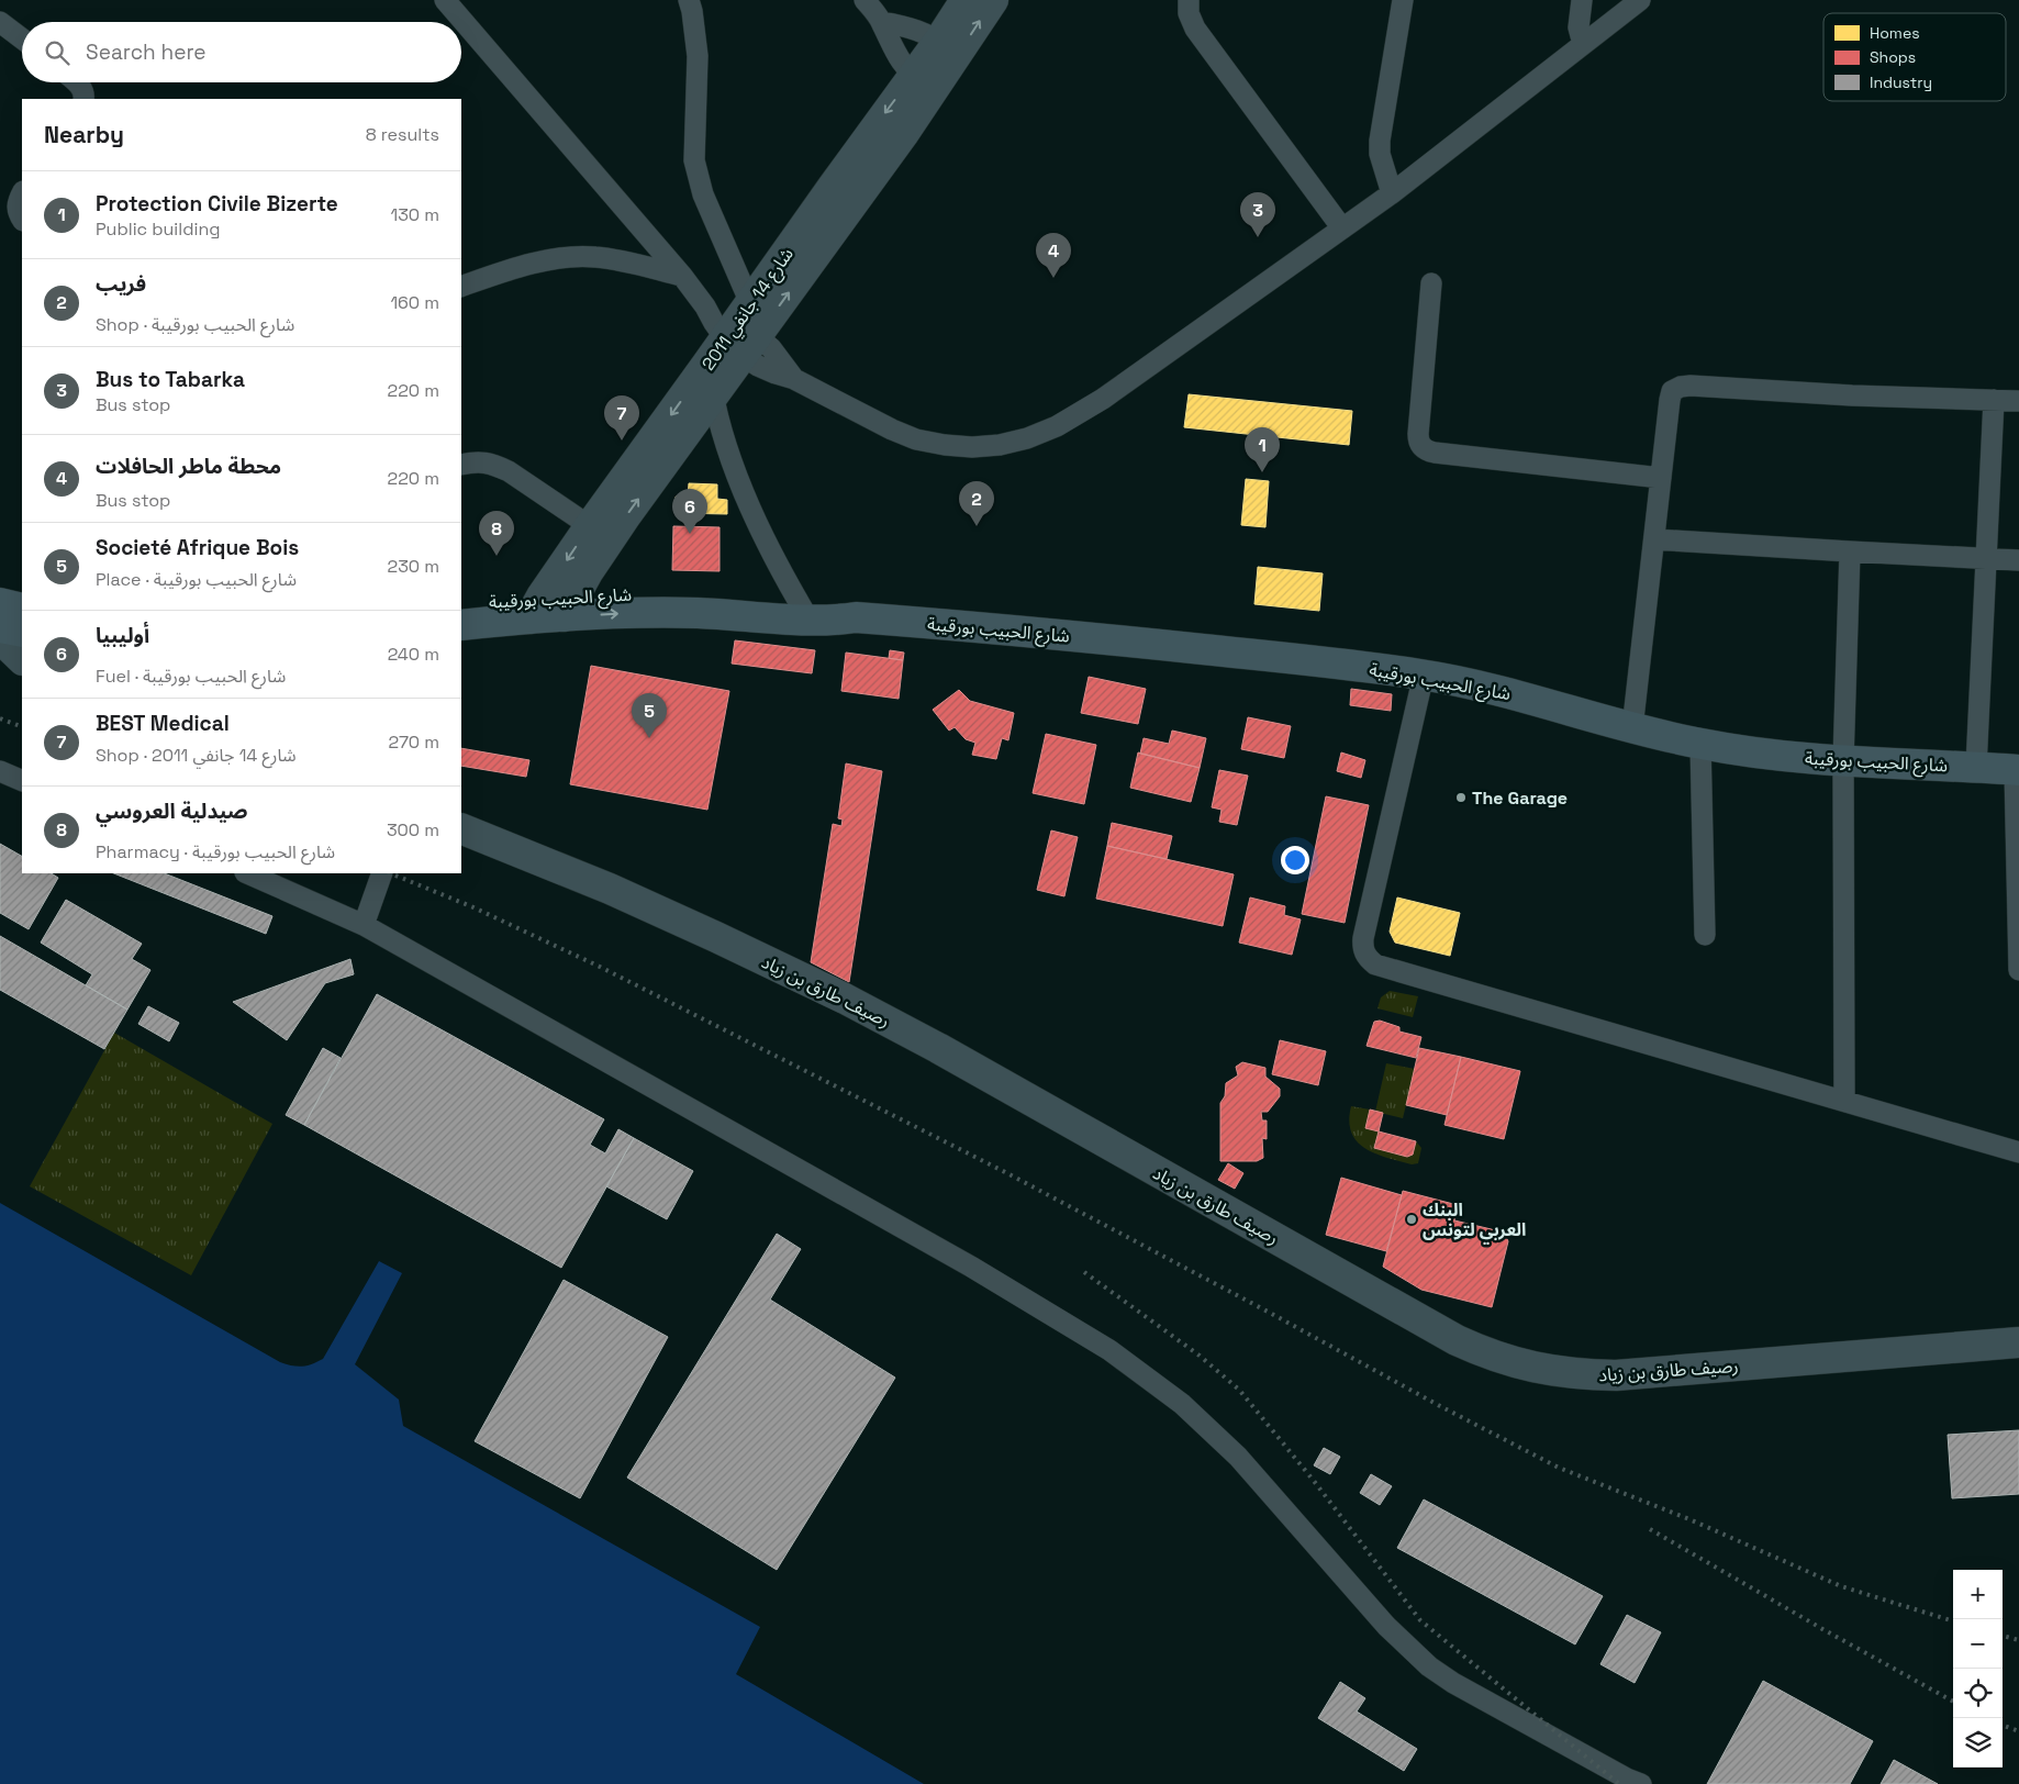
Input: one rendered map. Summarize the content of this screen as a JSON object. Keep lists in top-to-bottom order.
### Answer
{
  "streets": {
    "main road": ["شارع 14 جانفي 2011", "شارع الحبيب بورقيبة", "رصيف طارق بن زياد"]
  },
  "crossings": [
    ["شارع 14 جانفي 2011", "شارع الحبيب بورقيبة"]
  ],
  "places": ["The Garage", "البنك العربي لتونس"],
  "legend": ["Homes", "Shops", "Industry"],
  "page": {
    "search": "Search here",
    "heading": ["Nearby", "8 results"],
    "list": [
      {
        "mark": "1",
        "name": "Protection Civile Bizerte",
        "note": "Public building",
        "value": "130 m"
      },
      {
        "mark": "2",
        "name": "فريب",
        "note": "Shop · شارع الحبيب بورقيبة",
        "value": "160 m"
      },
      {
        "mark": "3",
        "name": "Bus to Tabarka",
        "note": "Bus stop",
        "value": "220 m"
      },
      {
        "mark": "4",
        "name": "محطة ماطر الحافلات",
        "note": "Bus stop",
        "value": "220 m"
      },
      {
        "mark": "5",
        "name": "Societé Afrique Bois",
        "note": "Place · شارع الحبيب بورقيبة",
        "value": "230 m"
      },
      {
        "mark": "6",
        "name": "أوليبيا",
        "note": "Fuel · شارع الحبيب بورقيبة",
        "value": "240 m"
      },
      {
        "mark": "7",
        "name": "BEST Medical",
        "note": "Shop · شارع 14 جانفي 2011",
        "value": "270 m"
      },
      {
        "mark": "8",
        "name": "صيدلية العروسي",
        "note": "Pharmacy · شارع الحبيب بورقيبة",
        "value": "300 m"
      }
    ],
    "pins": [
      "3",
      "4",
      "7",
      "1",
      "2",
      "6",
      "8",
      "5"
    ],
    "map_buttons": ["+", "−"]
  }
}
